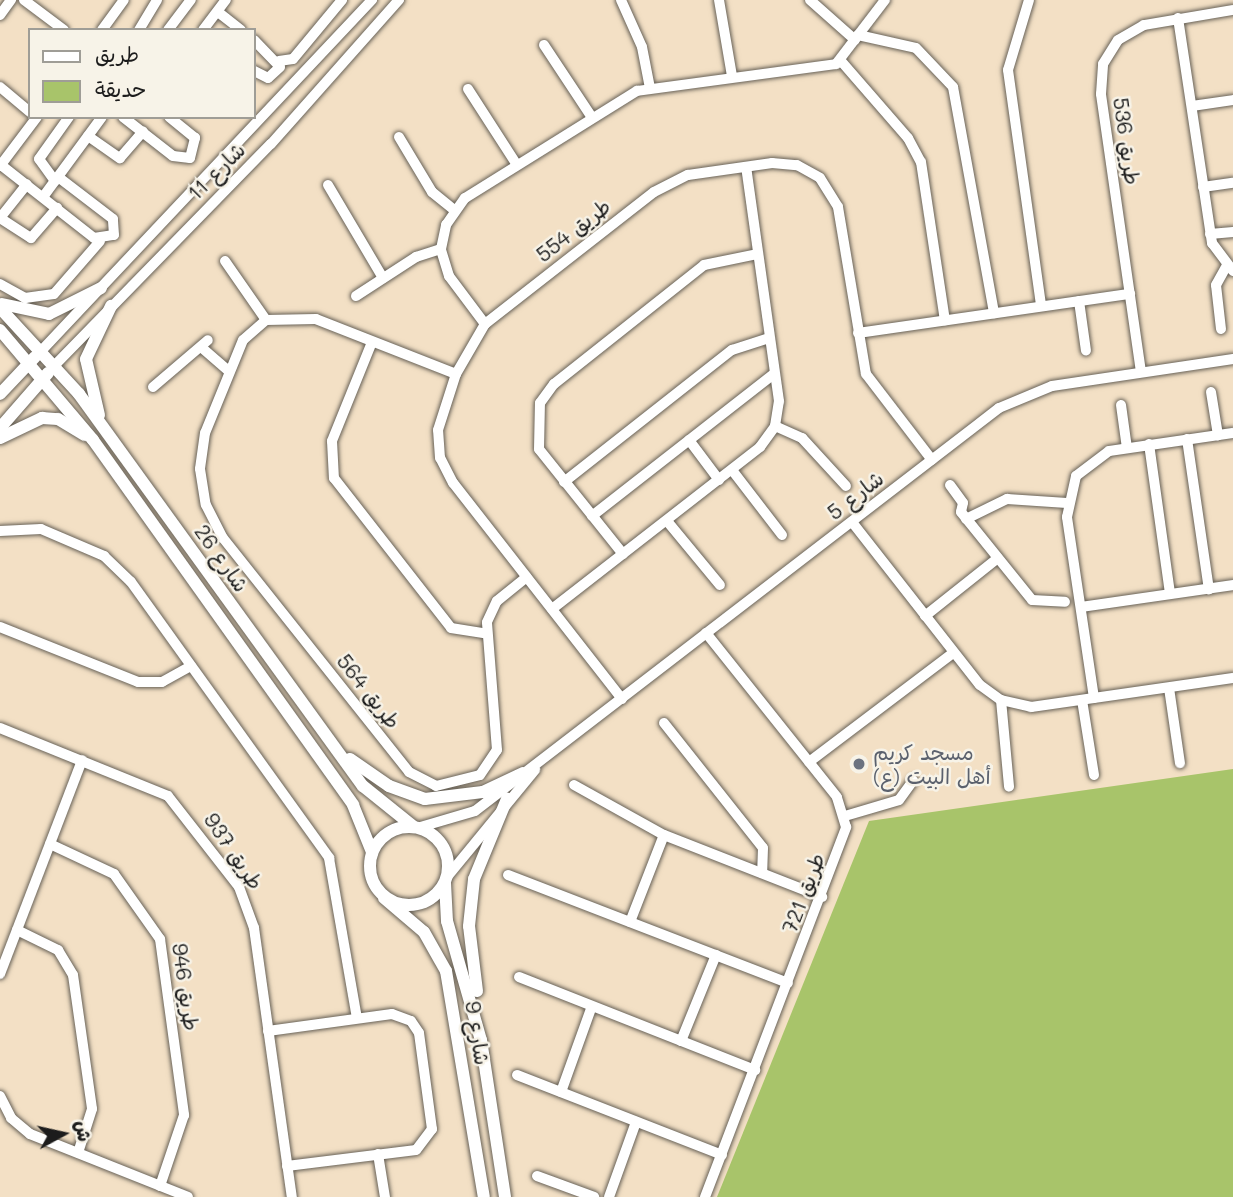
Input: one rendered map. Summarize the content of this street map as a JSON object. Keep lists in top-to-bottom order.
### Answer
{
  "streets": {
    "main road": ["شارع 26", "شارع 9"],
    "street": [
      "طريق 536",
      "شارع 11",
      "طريق 554",
      "شارع 5",
      "طريق 564",
      "طريق 937",
      "طريق 721",
      "طريق 946"
    ]
  },
  "crossings": [
    ["طريق 536", "شارع 5"],
    ["شارع 11", "شارع 26"],
    ["طريق 554", "شارع 5"],
    ["طريق 554", "طريق 564"],
    ["شارع 5", "شارع 26"],
    ["شارع 5", "شارع 9"],
    ["شارع 26", "شارع 9"]
  ],
  "places": ["مسجد كريم أهل البيت (ع)"],
  "legend": ["طريق", "حديقة"],
  "north": "right"
}
